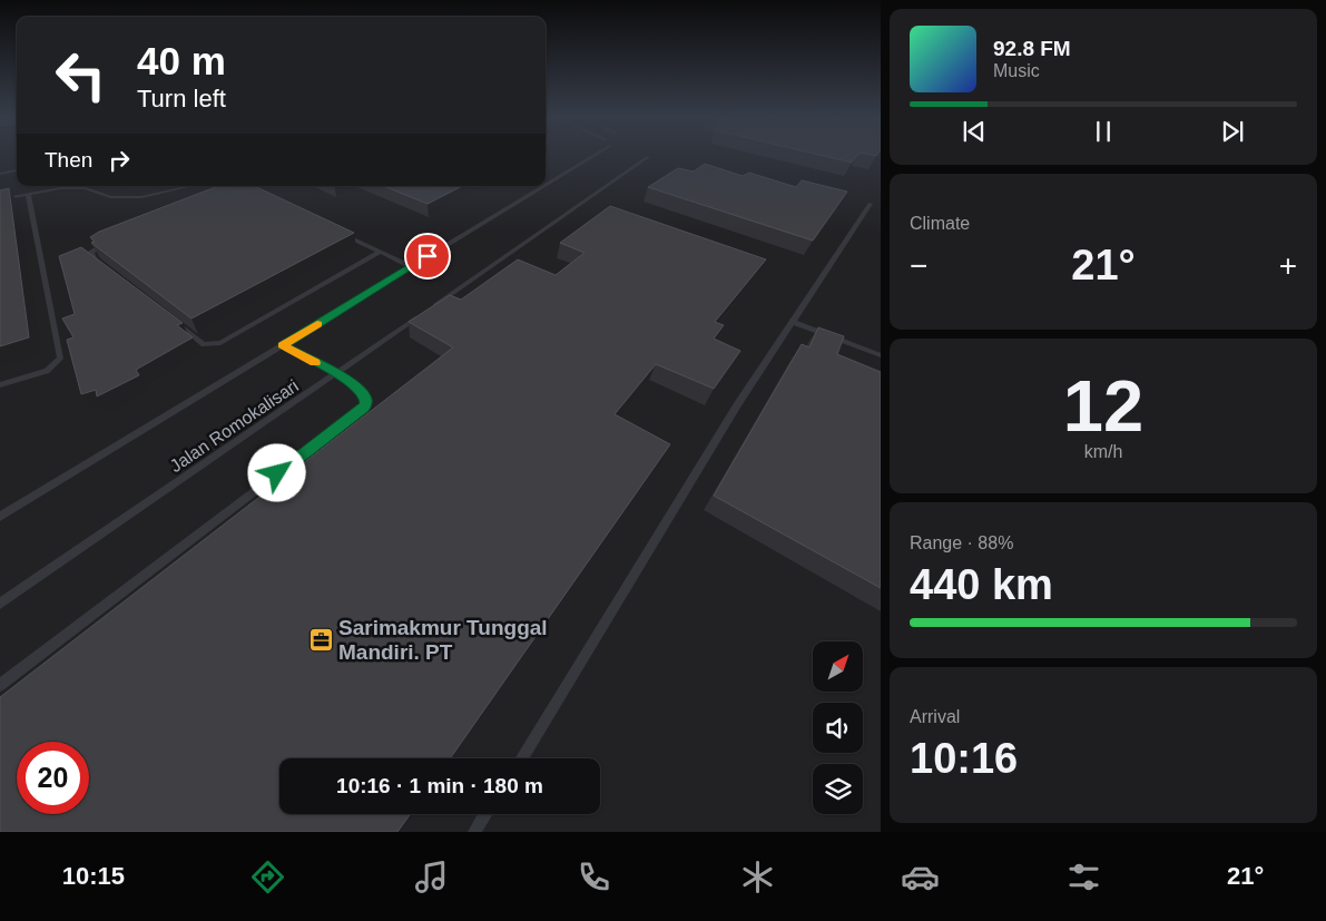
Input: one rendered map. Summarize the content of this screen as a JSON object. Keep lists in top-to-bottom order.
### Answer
{
  "streets": {
    "lane": ["Jalan Romokalisari"]
  },
  "places": {
    "office": ["Sarimakmur Tunggal Mandiri. PT"]
  },
  "north": "top right",
  "page": {
    "turn": ["40 m", "Turn left"],
    "song": ["92.8 FM", "Music"],
    "then": "Then",
    "tile": [
      "Climate",
      ["12", "km/h"],
      ["Range · 88%", "440 km"],
      ["Arrival", "10:16"]
    ],
    "heat": ["−", "21°", "+"],
    "limit": "20",
    "trip": "10:16 · 1 min · 180 m",
    "tabs": ["10:15", "21°"]
  }
}
